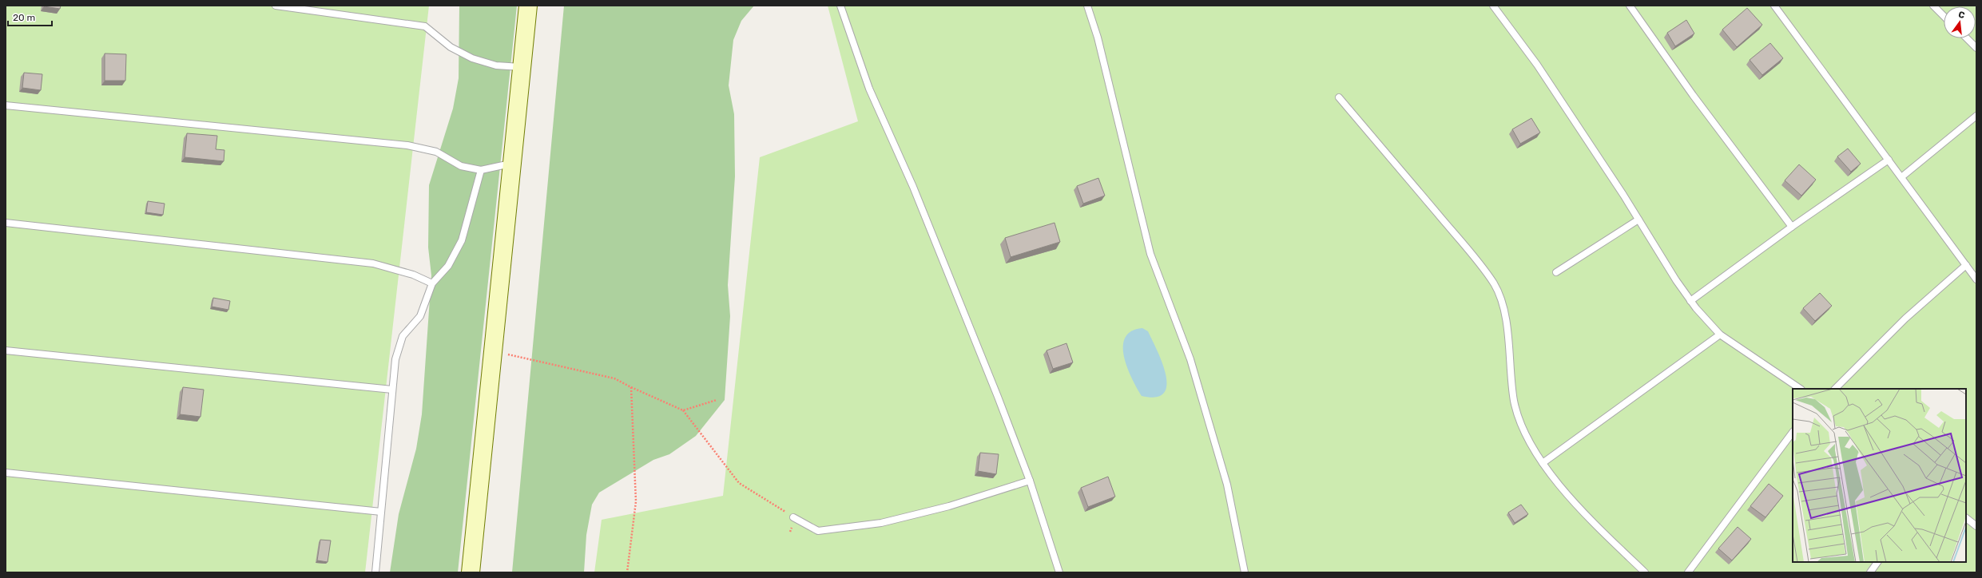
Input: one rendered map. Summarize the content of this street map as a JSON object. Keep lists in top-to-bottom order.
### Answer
{
  "scale_bar": "20 m",
  "north": "top"
}
